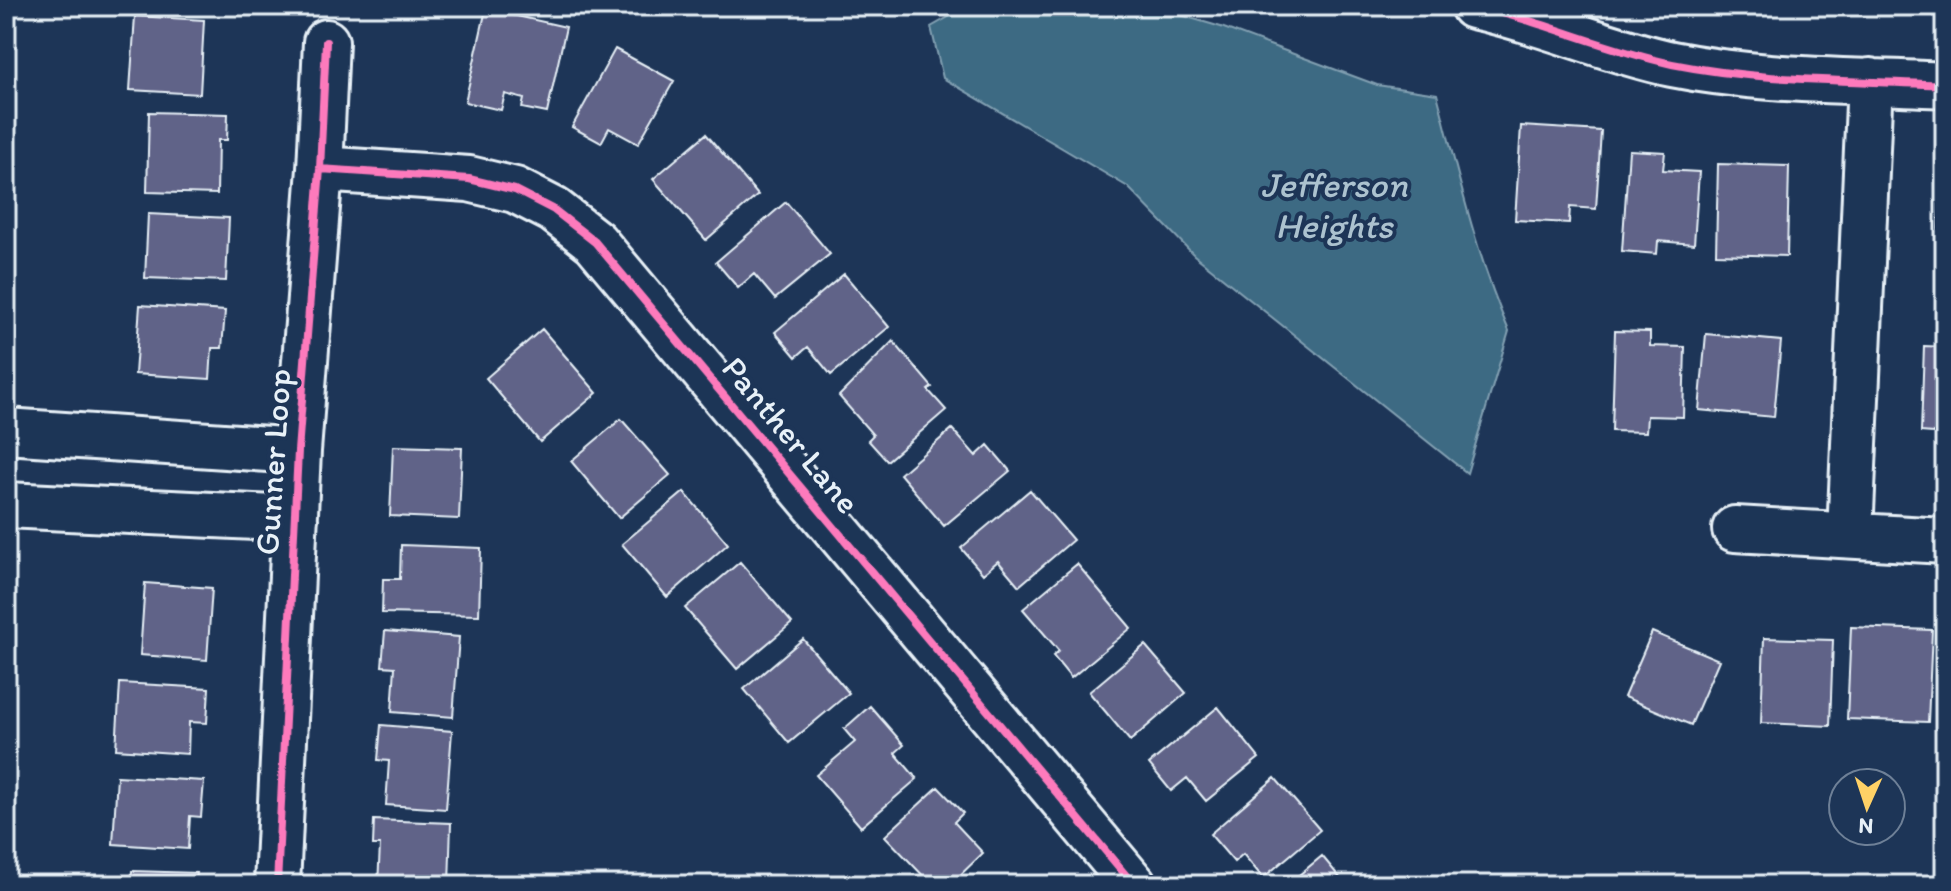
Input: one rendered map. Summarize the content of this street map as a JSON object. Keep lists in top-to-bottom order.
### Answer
{
  "streets": {
    "street": ["Panther Lane", "Gunner Loop"]
  },
  "crossings": [
    ["Panther Lane", "Gunner Loop"]
  ],
  "water": ["Jefferson Heights"],
  "north": "bottom"
}
